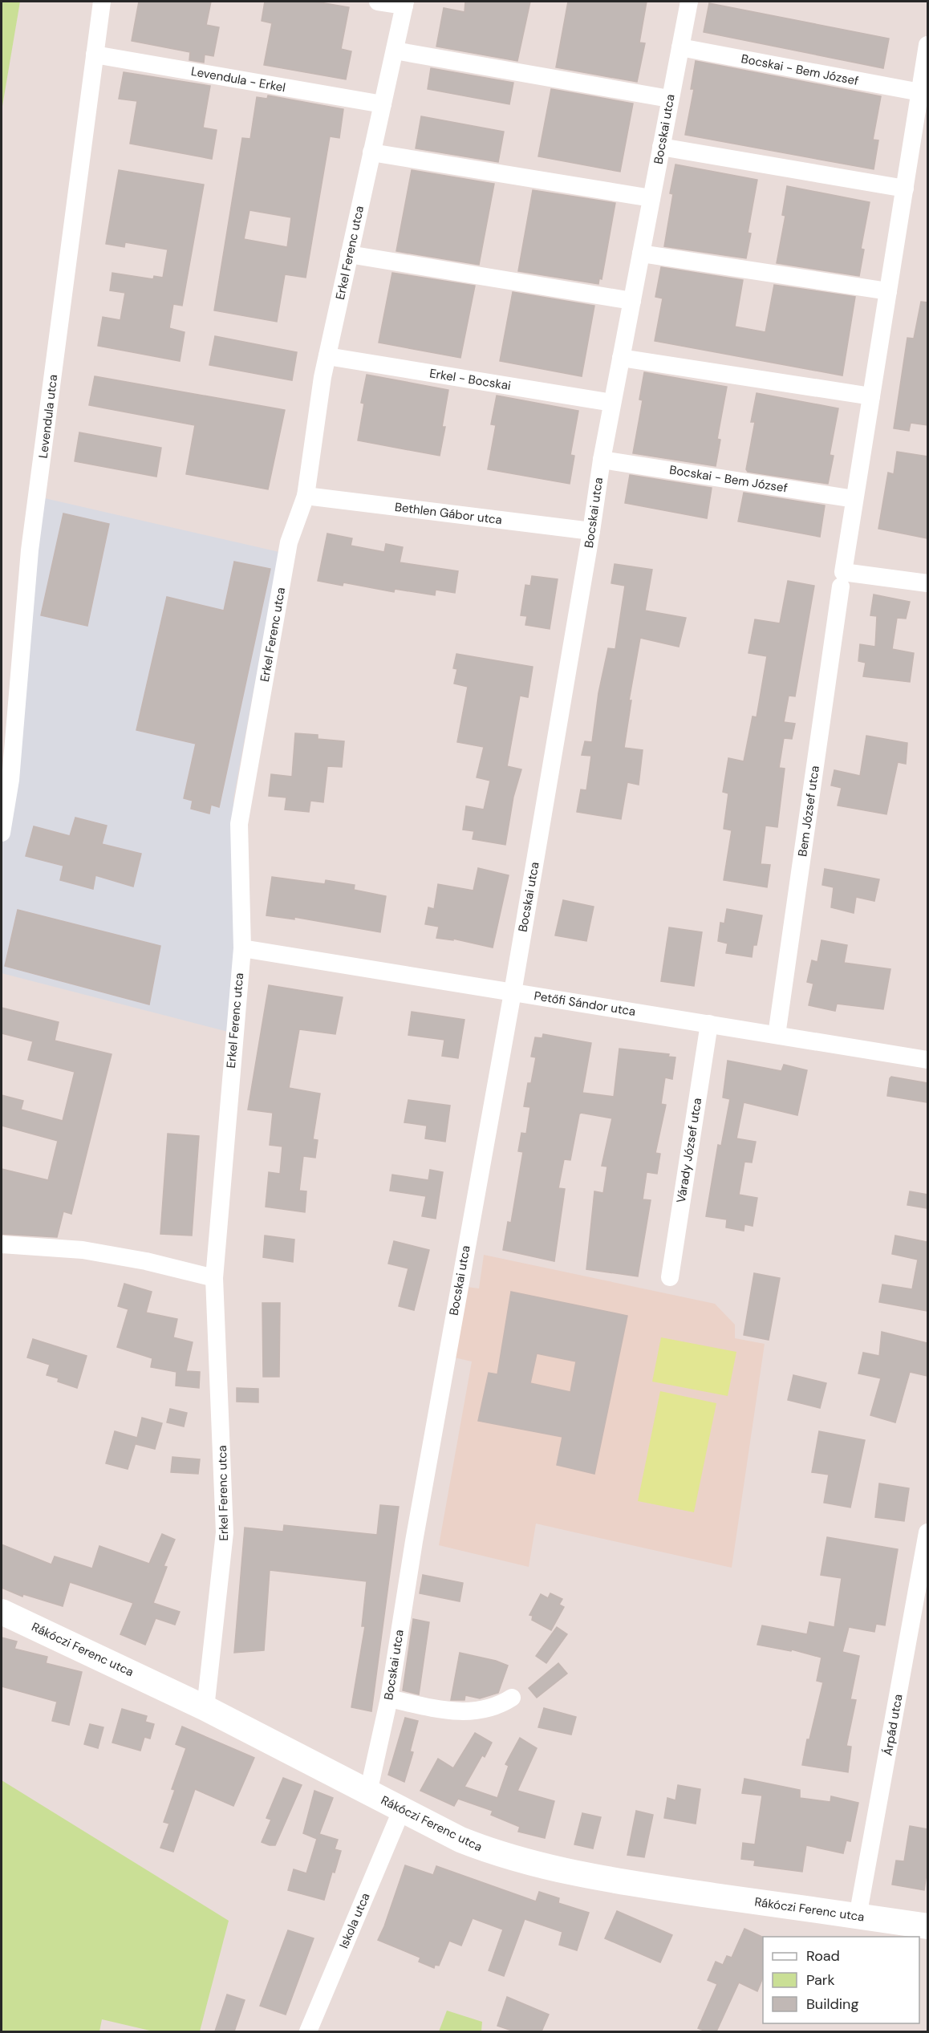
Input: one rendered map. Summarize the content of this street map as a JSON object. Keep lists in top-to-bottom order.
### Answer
{
  "streets": {
    "main road": ["Rákóczi Ferenc utca"],
    "street": [
      "Bocskai - Bem József",
      "Levendula - Erkel",
      "Bocskai utca",
      "Erkel Ferenc utca",
      "Erkel - Bocskai",
      "Levendula utca",
      "Bethlen Gábor utca",
      "Bem József utca",
      "Petőfi Sándor utca",
      "Várady József utca",
      "Árpád utca",
      "Iskola utca"
    ]
  },
  "crossings": [
    ["Bocskai - Bem József", "Bocskai utca"],
    ["Bocskai - Bem József", "Bem József utca"],
    ["Levendula - Erkel", "Erkel Ferenc utca"],
    ["Levendula - Erkel", "Levendula utca"],
    ["Bocskai utca", "Erkel - Bocskai"],
    ["Bocskai utca", "Bethlen Gábor utca"],
    ["Bocskai utca", "Petőfi Sándor utca"],
    ["Bocskai utca", "Rákóczi Ferenc utca"],
    ["Erkel Ferenc utca", "Erkel - Bocskai"],
    ["Erkel Ferenc utca", "Bethlen Gábor utca"],
    ["Erkel Ferenc utca", "Petőfi Sándor utca"],
    ["Erkel Ferenc utca", "Rákóczi Ferenc utca"],
    ["Bem József utca", "Petőfi Sándor utca"],
    ["Petőfi Sándor utca", "Várady József utca"],
    ["Rákóczi Ferenc utca", "Árpád utca"],
    ["Rákóczi Ferenc utca", "Iskola utca"]
  ],
  "legend": ["Road", "Park", "Building"]
}
